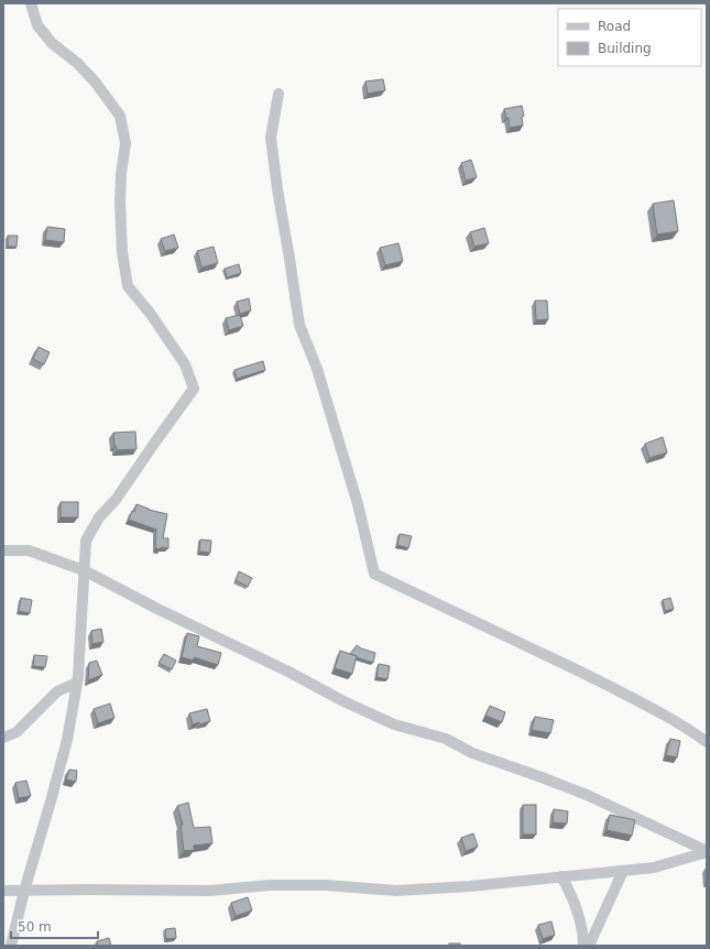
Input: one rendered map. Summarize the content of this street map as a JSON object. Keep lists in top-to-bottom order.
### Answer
{
  "legend": ["Road", "Building"],
  "scale_bar": "50 m"
}
